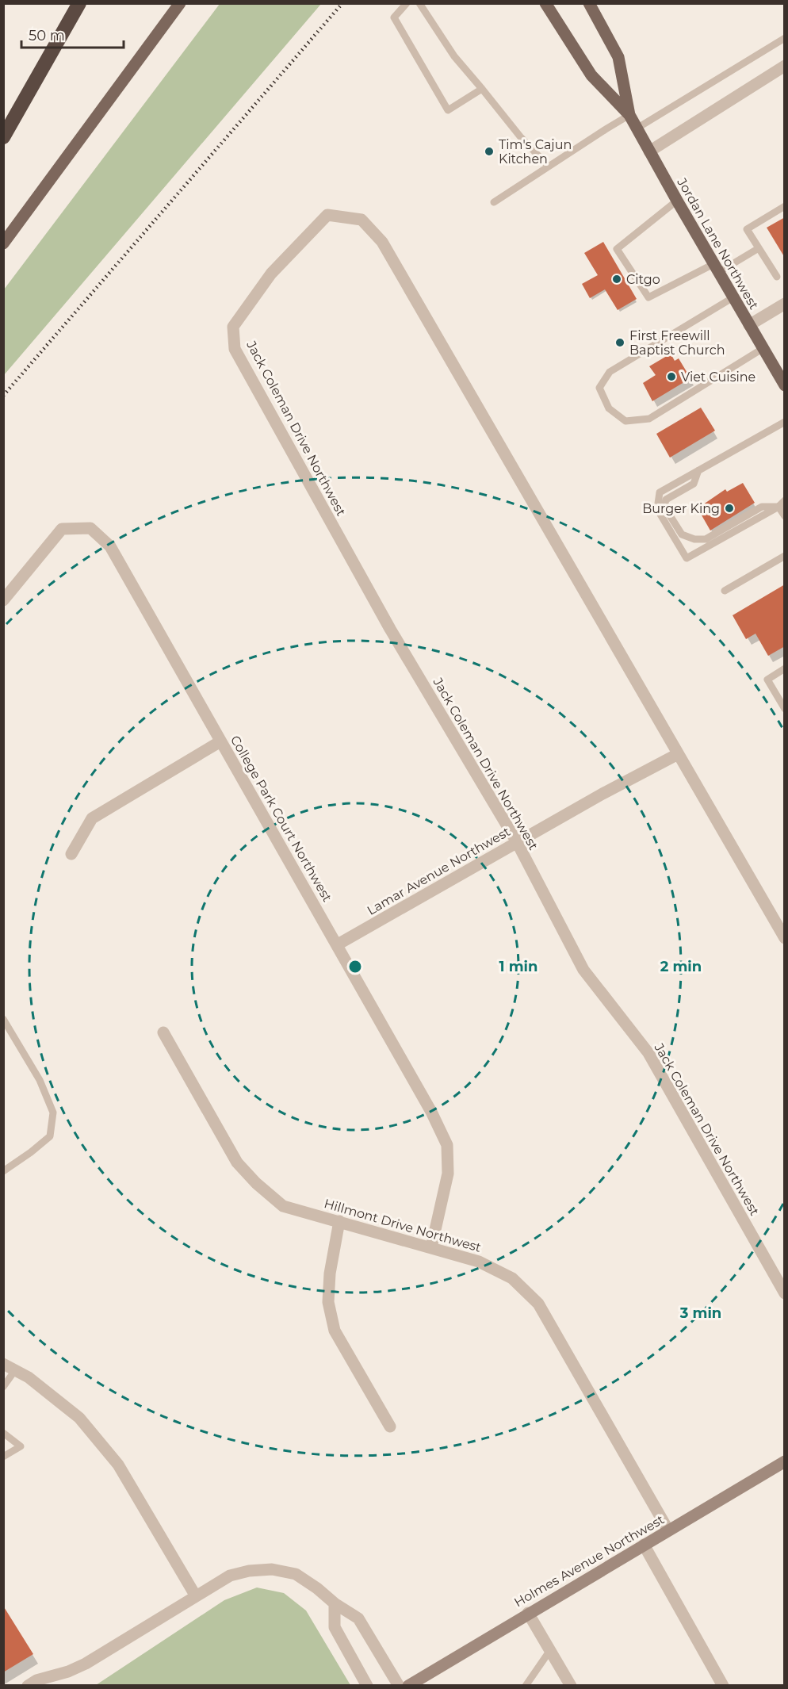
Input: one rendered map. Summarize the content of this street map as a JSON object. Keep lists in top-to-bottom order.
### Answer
{
  "streets": {
    "main road": ["Jordan Lane Northwest", "Holmes Avenue Northwest"],
    "street": [
      "Jack Coleman Drive Northwest",
      "College Park Court Northwest",
      "Lamar Avenue Northwest",
      "Hillmont Drive Northwest"
    ]
  },
  "crossings": [
    ["Jack Coleman Drive Northwest", "Lamar Avenue Northwest"],
    ["College Park Court Northwest", "Lamar Avenue Northwest"],
    ["College Park Court Northwest", "Hillmont Drive Northwest"],
    ["Hillmont Drive Northwest", "Holmes Avenue Northwest"]
  ],
  "places": [
    "Tim's Cajun Kitchen",
    "Citgo",
    "First Freewill Baptist Church",
    "Viet Cuisine",
    "Burger King"
  ],
  "scale_bar": "50 m",
  "rings": ["1 min", "2 min", "3 min"]
}
